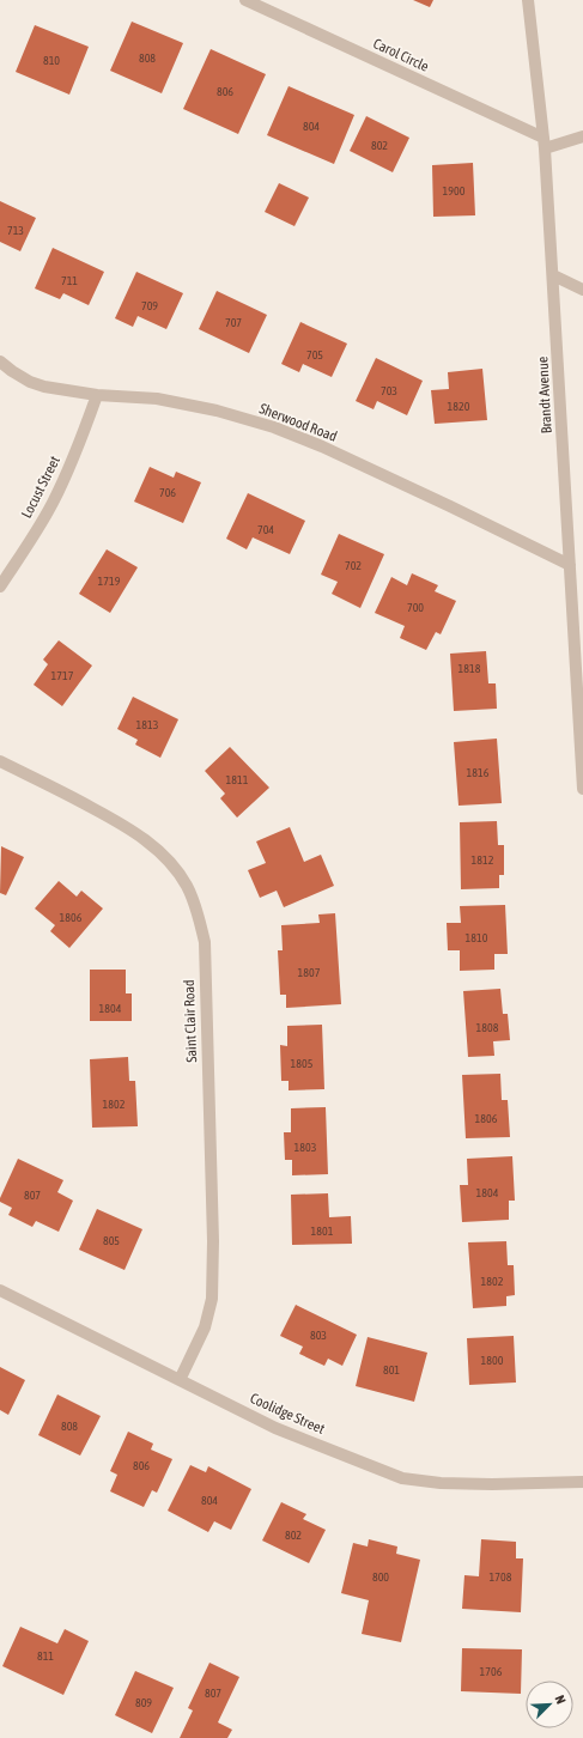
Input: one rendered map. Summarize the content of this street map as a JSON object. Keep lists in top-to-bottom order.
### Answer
{
  "streets": {
    "street": [
      "Carol Circle",
      "Brandt Avenue",
      "Sherwood Road",
      "Locust Street",
      "Saint Clair Road",
      "Coolidge Street"
    ]
  },
  "crossings": [
    ["Carol Circle", "Brandt Avenue"],
    ["Brandt Avenue", "Sherwood Road"],
    ["Sherwood Road", "Locust Street"],
    ["Saint Clair Road", "Coolidge Street"]
  ],
  "house_numbers": [
    "808",
    "810",
    "806",
    "804",
    "802",
    "1900",
    "713",
    "711",
    "709",
    "707",
    "705",
    "703",
    "1820",
    "706",
    "704",
    "702",
    "1719",
    "700",
    "1818",
    "1717",
    "1813",
    "1816",
    "1811",
    "1812",
    "1806",
    "1810",
    "1807",
    "1804",
    "1808",
    "1805",
    "1802",
    "1806",
    "1803",
    "1804",
    "807",
    "1801",
    "805",
    "1802",
    "803",
    "1800",
    "801",
    "808",
    "806",
    "804",
    "802",
    "800",
    "1708",
    "811",
    "1706",
    "807",
    "809"
  ],
  "north": "top right"
}
